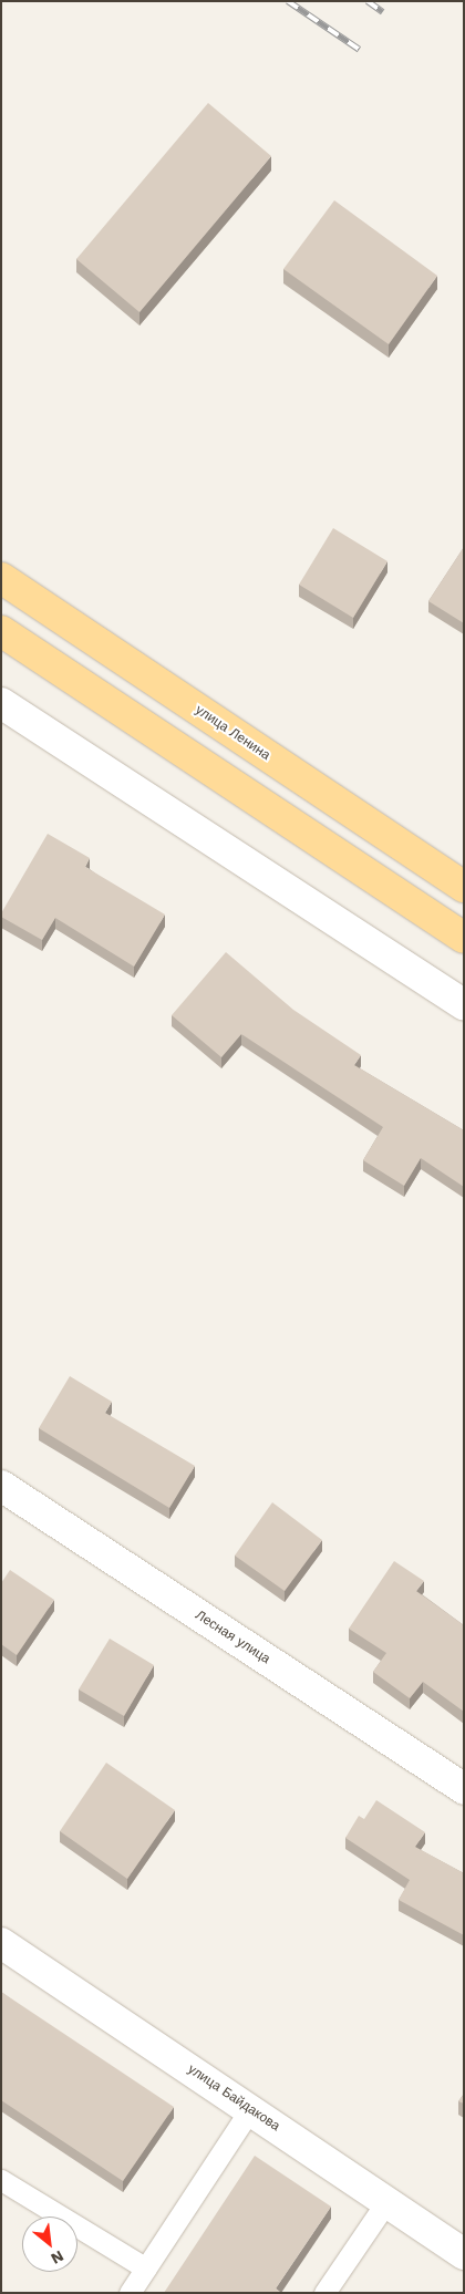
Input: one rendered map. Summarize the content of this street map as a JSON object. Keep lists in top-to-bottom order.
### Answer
{
  "streets": {
    "main road": ["улица Ленина"],
    "street": ["Лесная улица", "улица Байдакова"]
  },
  "north": "bottom right"
}
